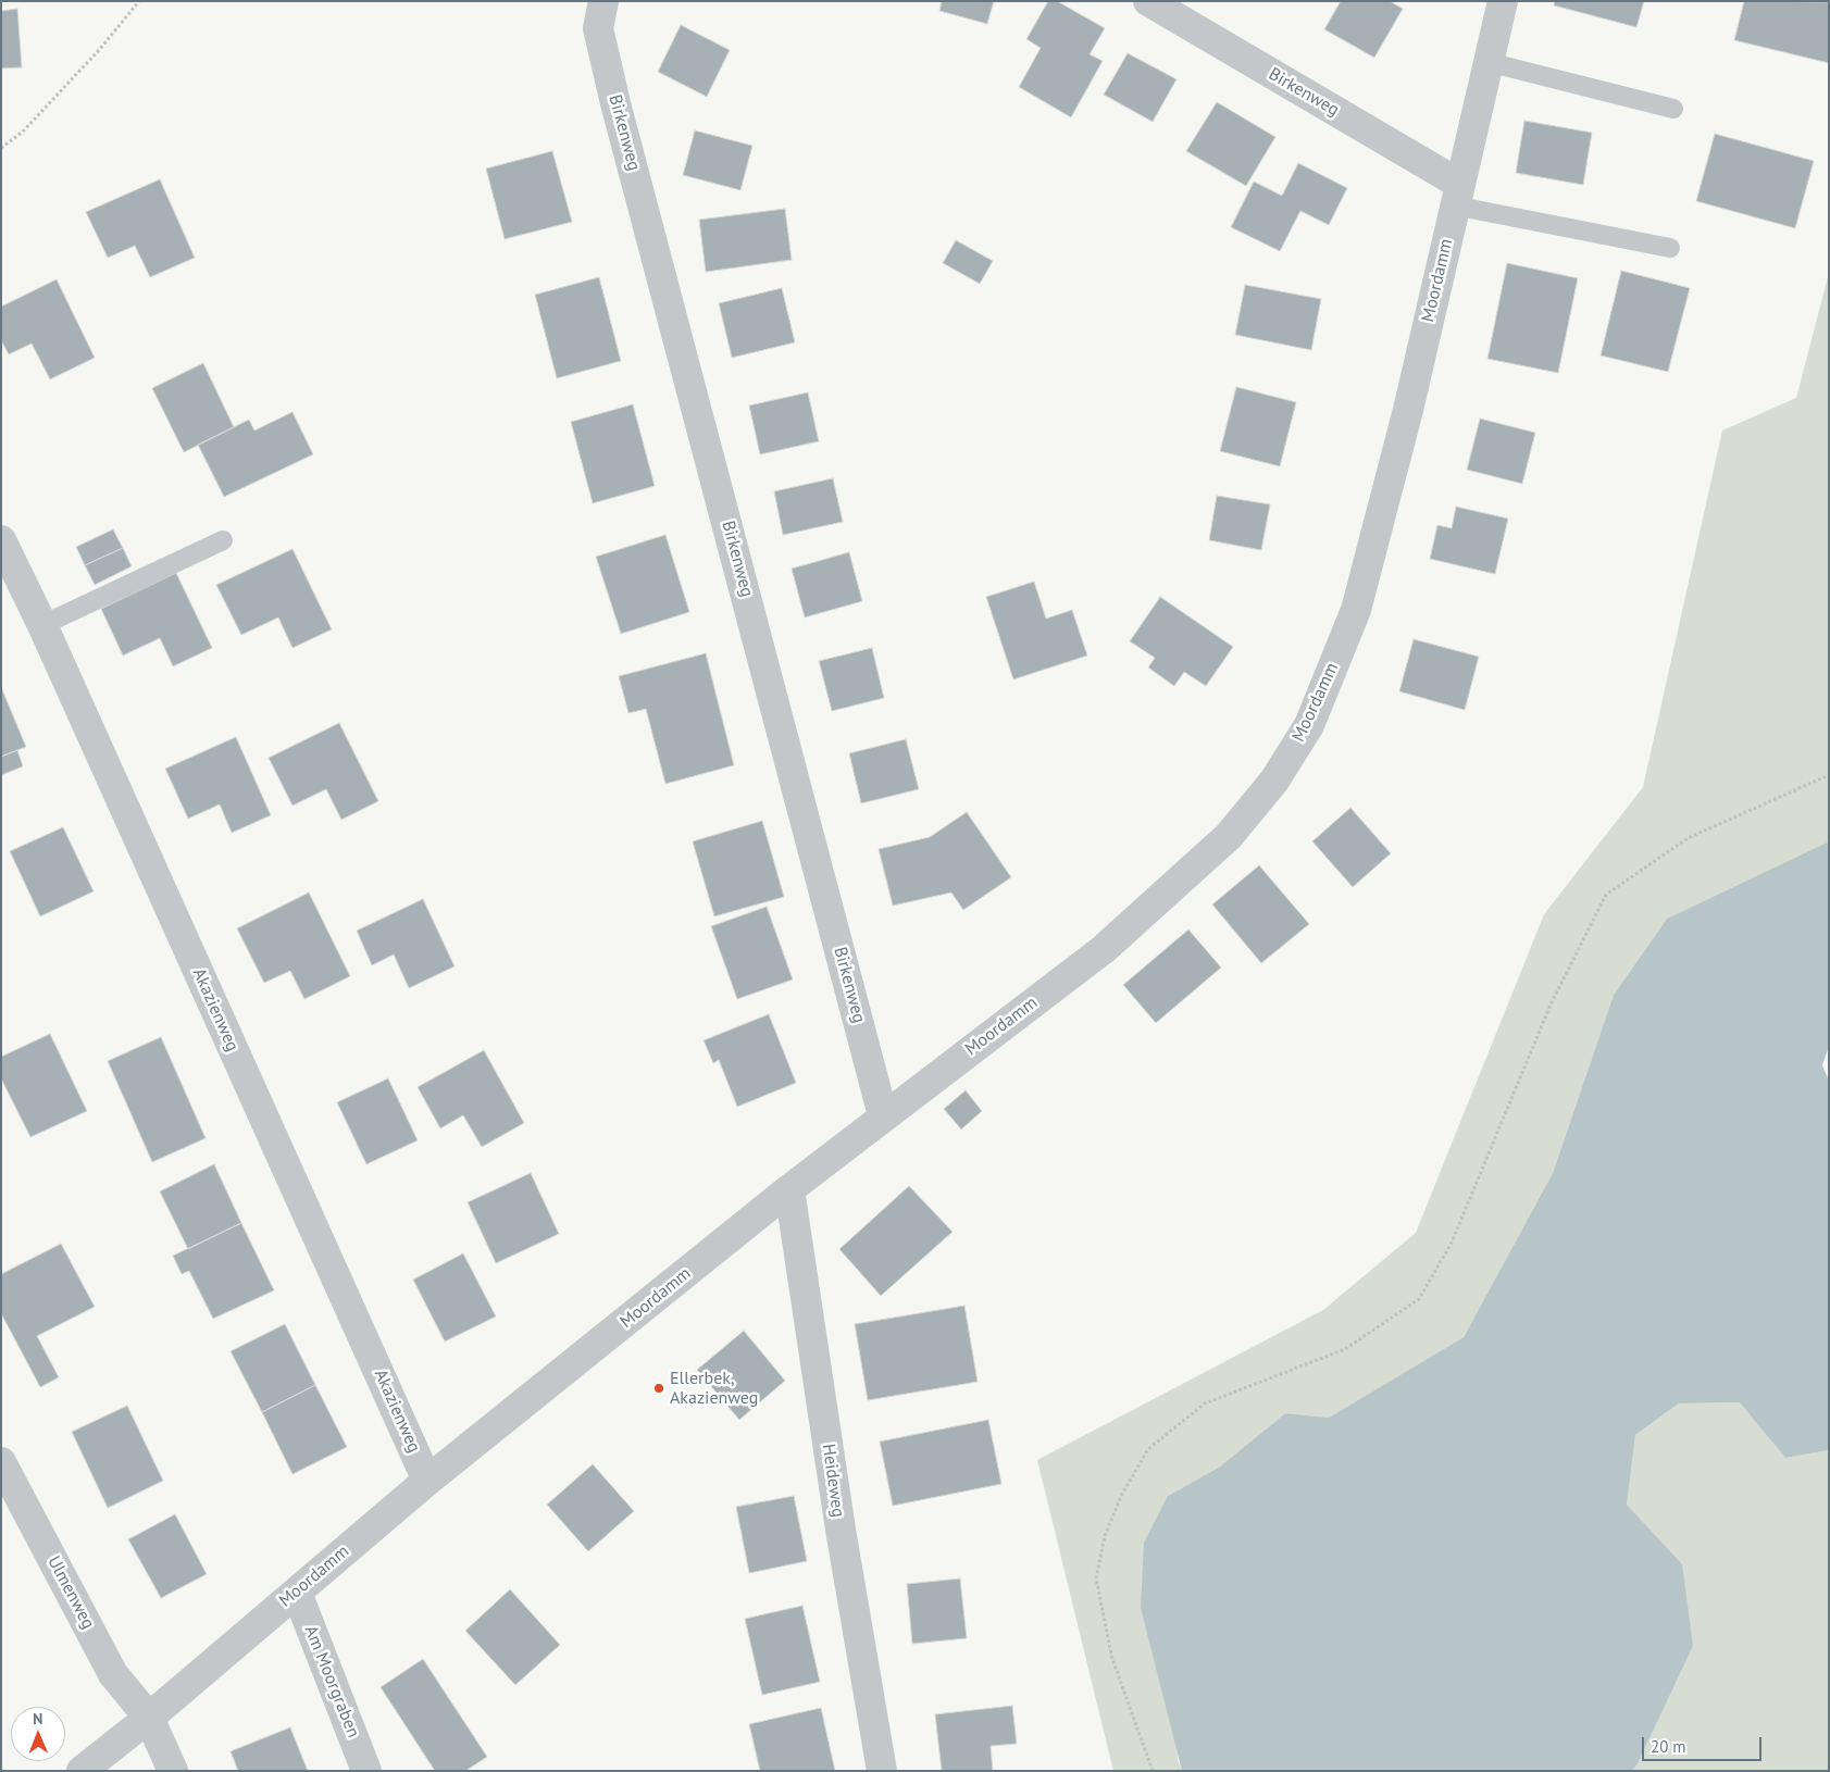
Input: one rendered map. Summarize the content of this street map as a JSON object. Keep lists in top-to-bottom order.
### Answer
{
  "streets": {
    "street": [
      "Birkenweg",
      "Moordamm",
      "Akazienweg",
      "Heideweg",
      "Ulmenweg",
      "Am Moorgraben"
    ]
  },
  "crossings": [
    ["Birkenweg", "Moordamm"],
    ["Moordamm", "Akazienweg"],
    ["Moordamm", "Heideweg"],
    ["Moordamm", "Ulmenweg"],
    ["Moordamm", "Am Moorgraben"]
  ],
  "places": ["Ellerbek, Akazienweg"],
  "scale_bar": "20 m",
  "north": "top"
}
